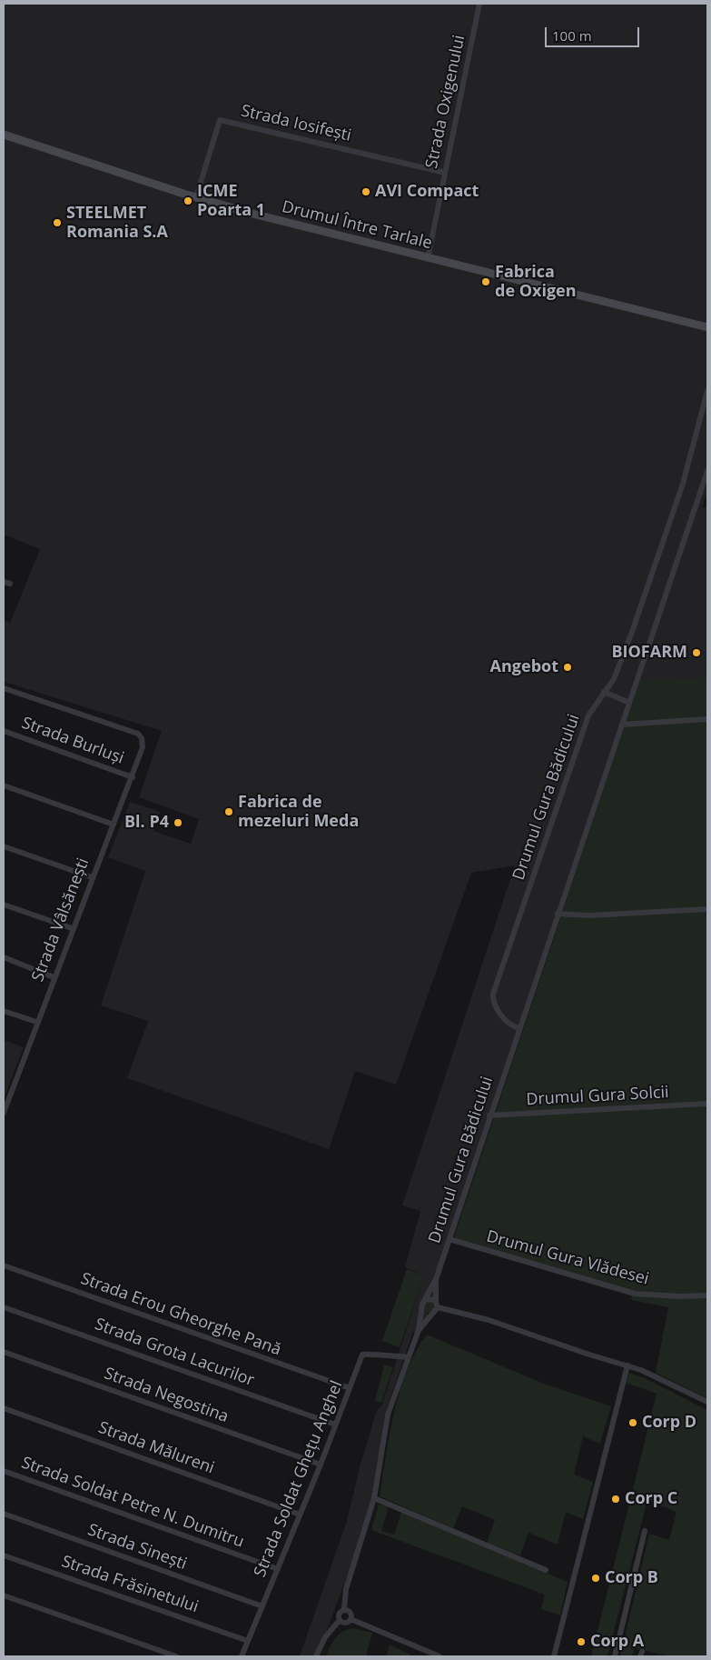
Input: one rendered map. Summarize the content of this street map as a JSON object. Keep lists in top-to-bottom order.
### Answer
{
  "streets": {
    "main road": ["Drumul Între Tarlale"],
    "street": [
      "Strada Oxigenului",
      "Strada Iosifești",
      "Strada Burluși",
      "Drumul Gura Bădicului",
      "Strada Vâlsănești",
      "Drumul Gura Solcii",
      "Drumul Gura Vlădesei",
      "Strada Erou Gheorghe Pană",
      "Strada Grota Lacurilor",
      "Strada Negostina",
      "Strada Mălureni",
      "Strada Soldat Ghețu Anghel",
      "Strada Soldat Petre N. Dumitru",
      "Strada Sinești",
      "Strada Frăsinetului"
    ]
  },
  "crossings": [
    ["Strada Oxigenului", "Strada Iosifești"],
    ["Strada Oxigenului", "Drumul Între Tarlale"],
    ["Strada Iosifești", "Drumul Între Tarlale"],
    ["Strada Burluși", "Strada Vâlsănești"],
    ["Drumul Gura Bădicului", "Drumul Gura Solcii"],
    ["Drumul Gura Bădicului", "Drumul Gura Vlădesei"],
    ["Strada Erou Gheorghe Pană", "Strada Soldat Ghețu Anghel"],
    ["Strada Grota Lacurilor", "Strada Soldat Ghețu Anghel"],
    ["Strada Negostina", "Strada Soldat Ghețu Anghel"],
    ["Strada Mălureni", "Strada Soldat Ghețu Anghel"],
    ["Strada Soldat Ghețu Anghel", "Strada Soldat Petre N. Dumitru"],
    ["Strada Soldat Ghețu Anghel", "Strada Sinești"],
    ["Strada Soldat Ghețu Anghel", "Strada Frăsinetului"]
  ],
  "places": [
    "AVI Compact",
    "ICME Poarta 1",
    "STEELMET Romania S.A",
    "Fabrica de Oxigen",
    "BIOFARM",
    "Angebot",
    "Fabrica de mezeluri Meda",
    "Bl. P4",
    "Corp D",
    "Corp C",
    "Corp B",
    "Corp A"
  ],
  "scale_bar": "100 m"
}
